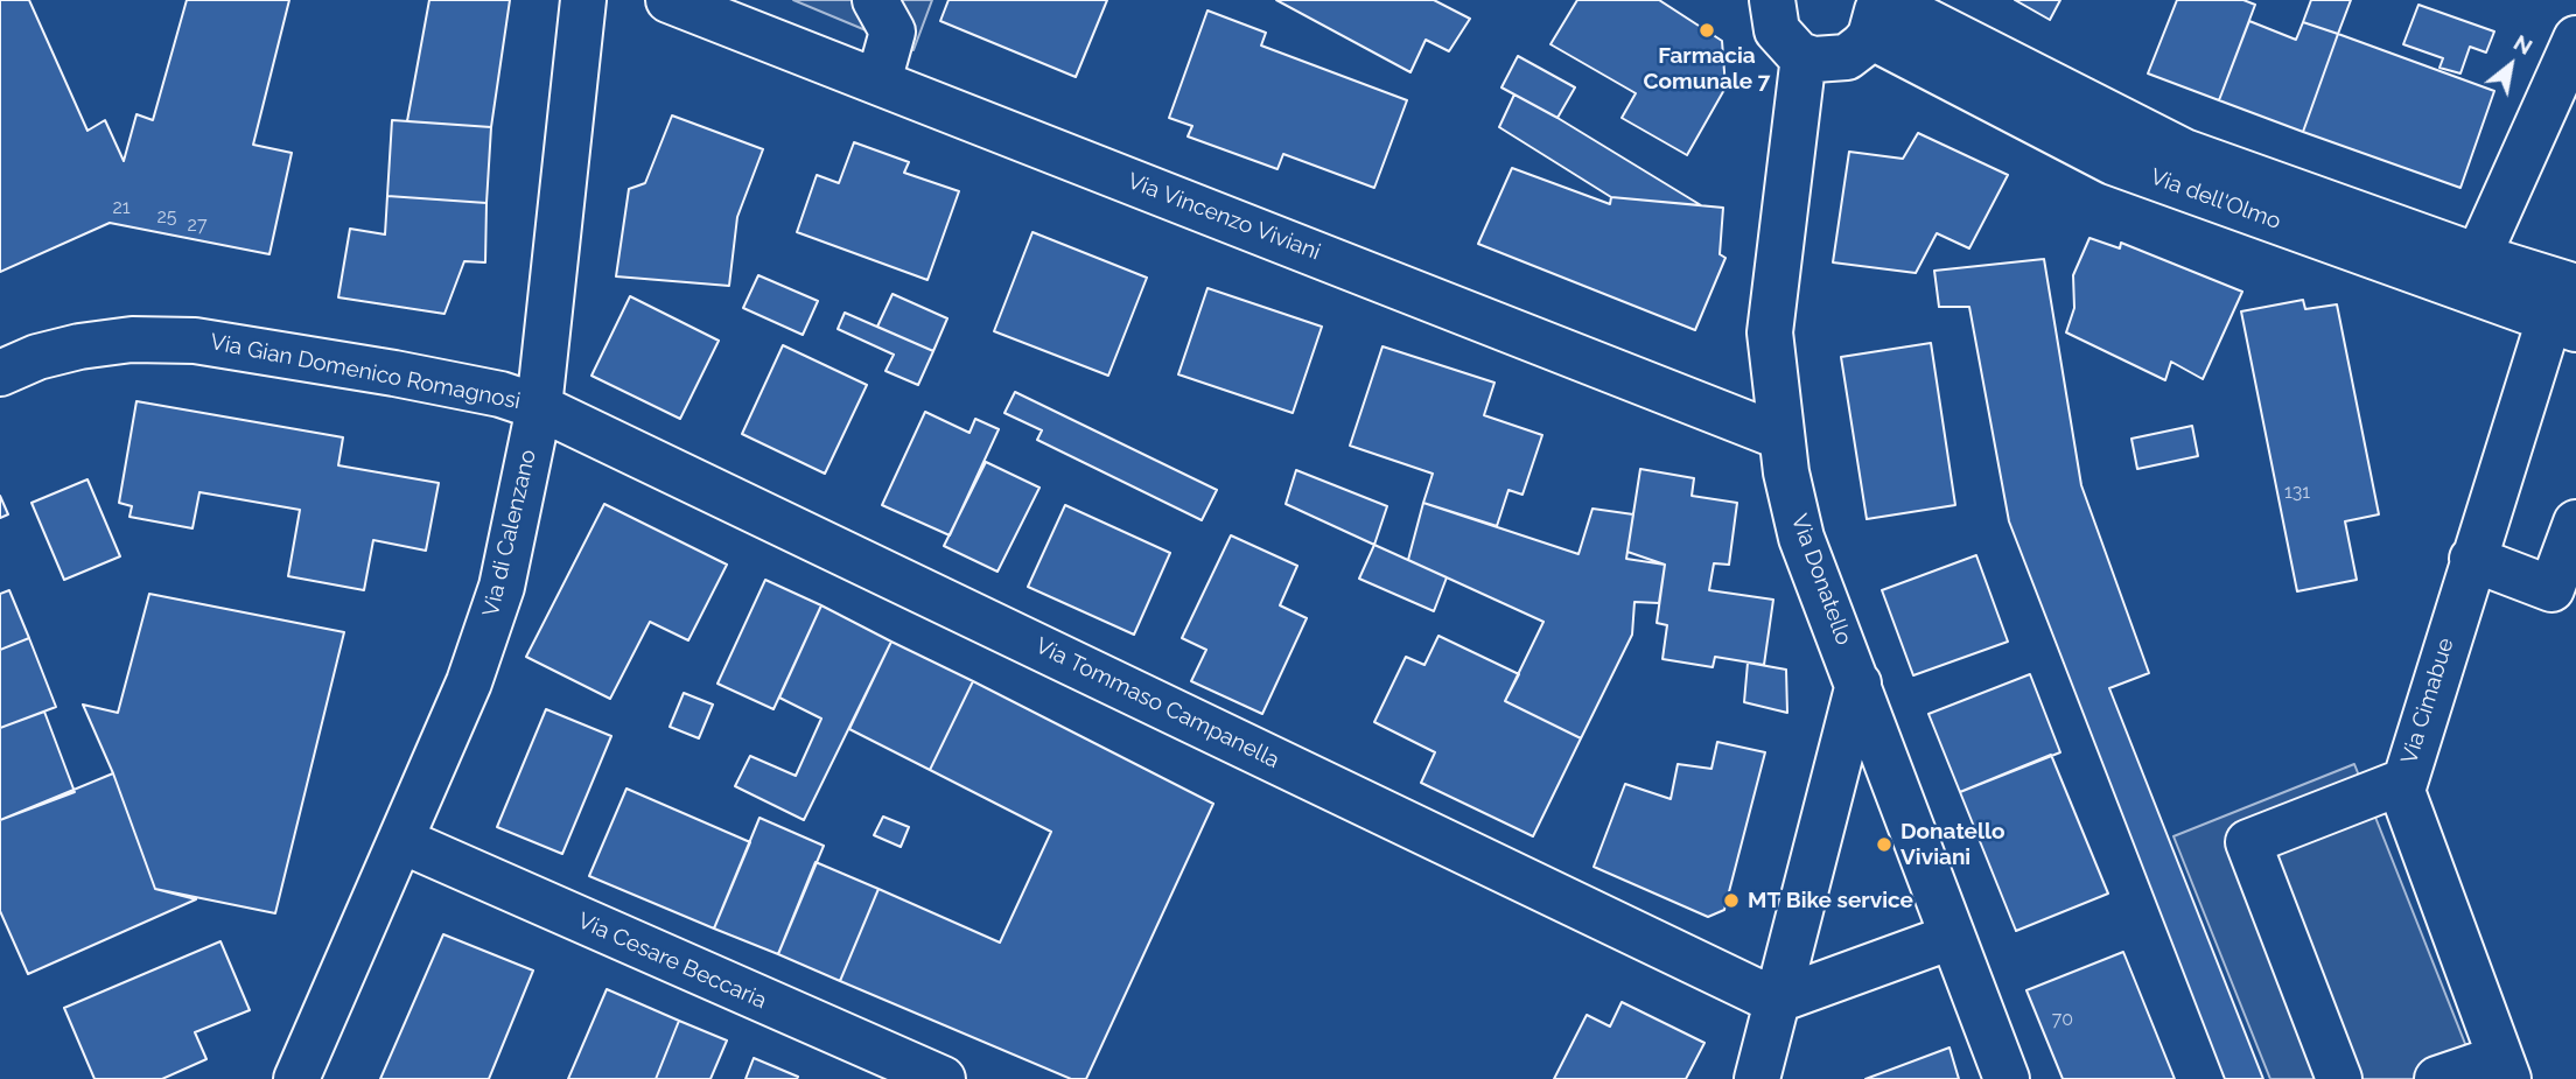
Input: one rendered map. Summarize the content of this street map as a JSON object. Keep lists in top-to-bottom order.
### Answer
{
  "streets": {
    "street": [
      "Via dell'Olmo",
      "Via Vincenzo Viviani",
      "Via Gian Domenico Romagnosi",
      "Via di Calenzano",
      "Via Donatello",
      "Via Cimabue",
      "Via Tommaso Campanella",
      "Via Cesare Beccaria"
    ]
  },
  "crossings": [
    ["Via dell'Olmo", "Via Cimabue"],
    ["Via Vincenzo Viviani", "Via Donatello"],
    ["Via Gian Domenico Romagnosi", "Via di Calenzano"],
    ["Via Gian Domenico Romagnosi", "Via Tommaso Campanella"],
    ["Via di Calenzano", "Via Tommaso Campanella"],
    ["Via di Calenzano", "Via Cesare Beccaria"]
  ],
  "places": ["Farmacia Comunale 7", "Donatello Viviani", "MT Bike service"],
  "house_numbers": [
    "21",
    "25",
    "27",
    "131",
    "70"
  ],
  "north": "top right"
}
